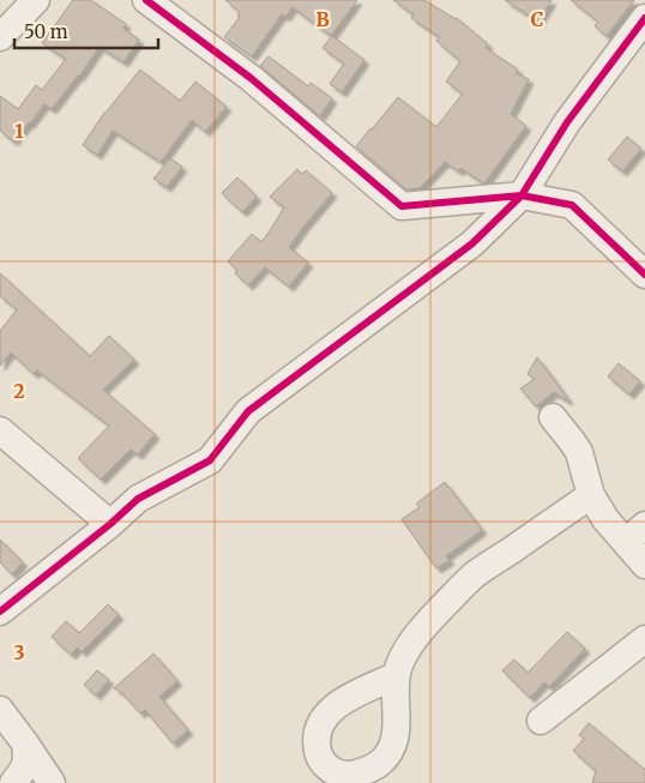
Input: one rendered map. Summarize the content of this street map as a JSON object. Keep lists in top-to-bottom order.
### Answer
{
  "scale_bar": "50 m",
  "grid": {
    "columns": ["B", "C"],
    "rows": ["1", "2", "3"]
  }
}
